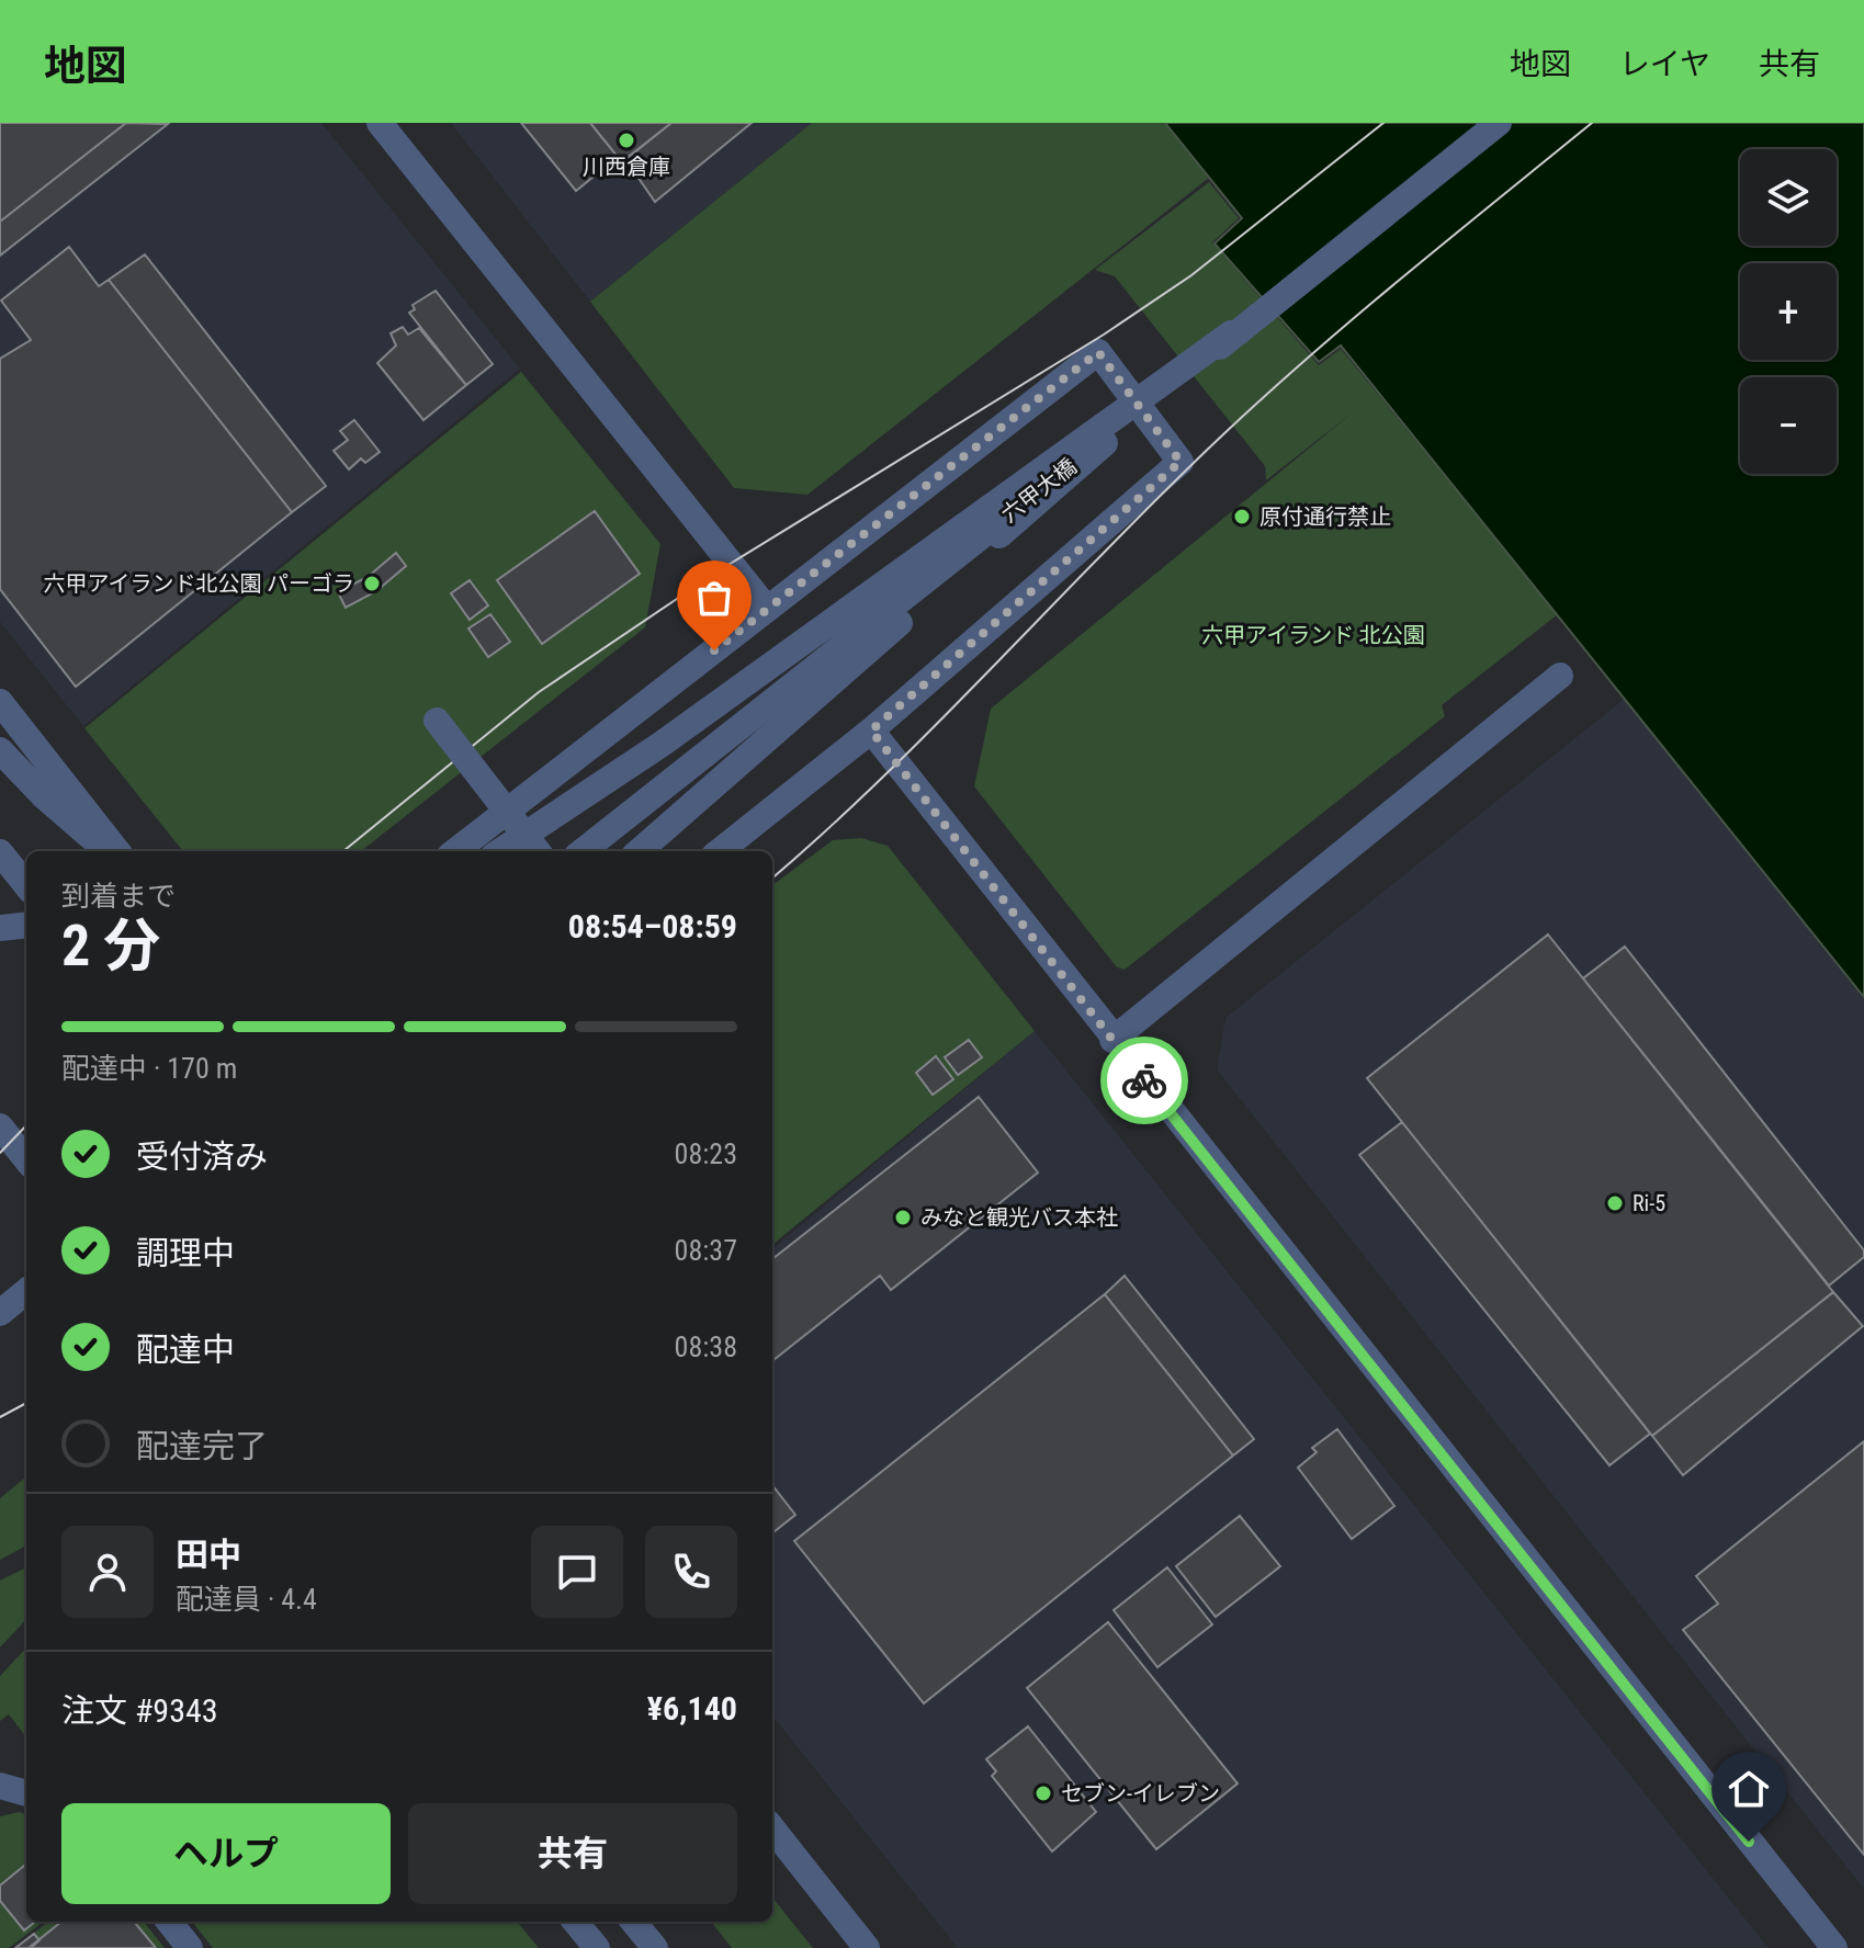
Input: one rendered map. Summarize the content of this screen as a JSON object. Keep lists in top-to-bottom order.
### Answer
{
  "streets": {
    "street": ["六甲大橋"]
  },
  "parks": ["六甲アイランド 北公園"],
  "places": [
    "川西倉庫",
    "原付通行禁止",
    "六甲アイランド北公園 パーゴラ",
    "Ri-5",
    "みなと観光バス本社",
    "セブン-イレブン"
  ],
  "page": {
    "header": "地図",
    "nav": ["地図", "レイヤ", "共有"],
    "map_buttons": ["+", "−"],
    "heading": ["2 分", "到着まで", "08:54–08:59"],
    "panel": [
      "田中",
      "配達員 · 4.4",
      "注文 #9343",
      "¥6,140"
    ],
    "bar": "配達中 · 170 m",
    "list": [
      ["受付済み", "08:23"],
      ["調理中", "08:37"],
      ["配達中", "08:38"],
      "配達完了"
    ],
    "buttons": ["ヘルプ", "共有"]
  }
}
